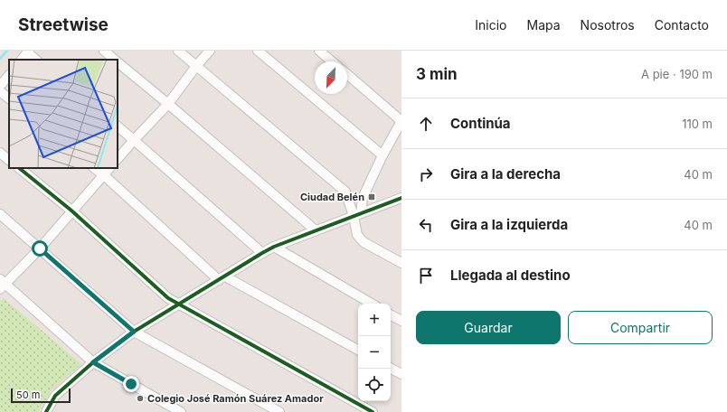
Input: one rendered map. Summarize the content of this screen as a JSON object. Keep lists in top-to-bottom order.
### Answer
{
  "places": {
    "transit": ["Ciudad Belén"],
    "other": ["Colegio José Ramón Suárez Amador"]
  },
  "scale_bar": "50 m",
  "north": "bottom left",
  "page": {
    "header": "Streetwise",
    "nav": [
      "Inicio",
      "Mapa",
      "Nosotros",
      "Contacto"
    ],
    "heading": ["3 min", "A pie · 190 m"],
    "list": [
      ["Continúa", "110 m"],
      ["Gira a la derecha", "40 m"],
      ["Gira a la izquierda", "40 m"],
      "Llegada al destino"
    ],
    "buttons": ["Guardar", "Compartir"],
    "map_buttons": ["+", "−"],
    "scale": "50 m"
  }
}
